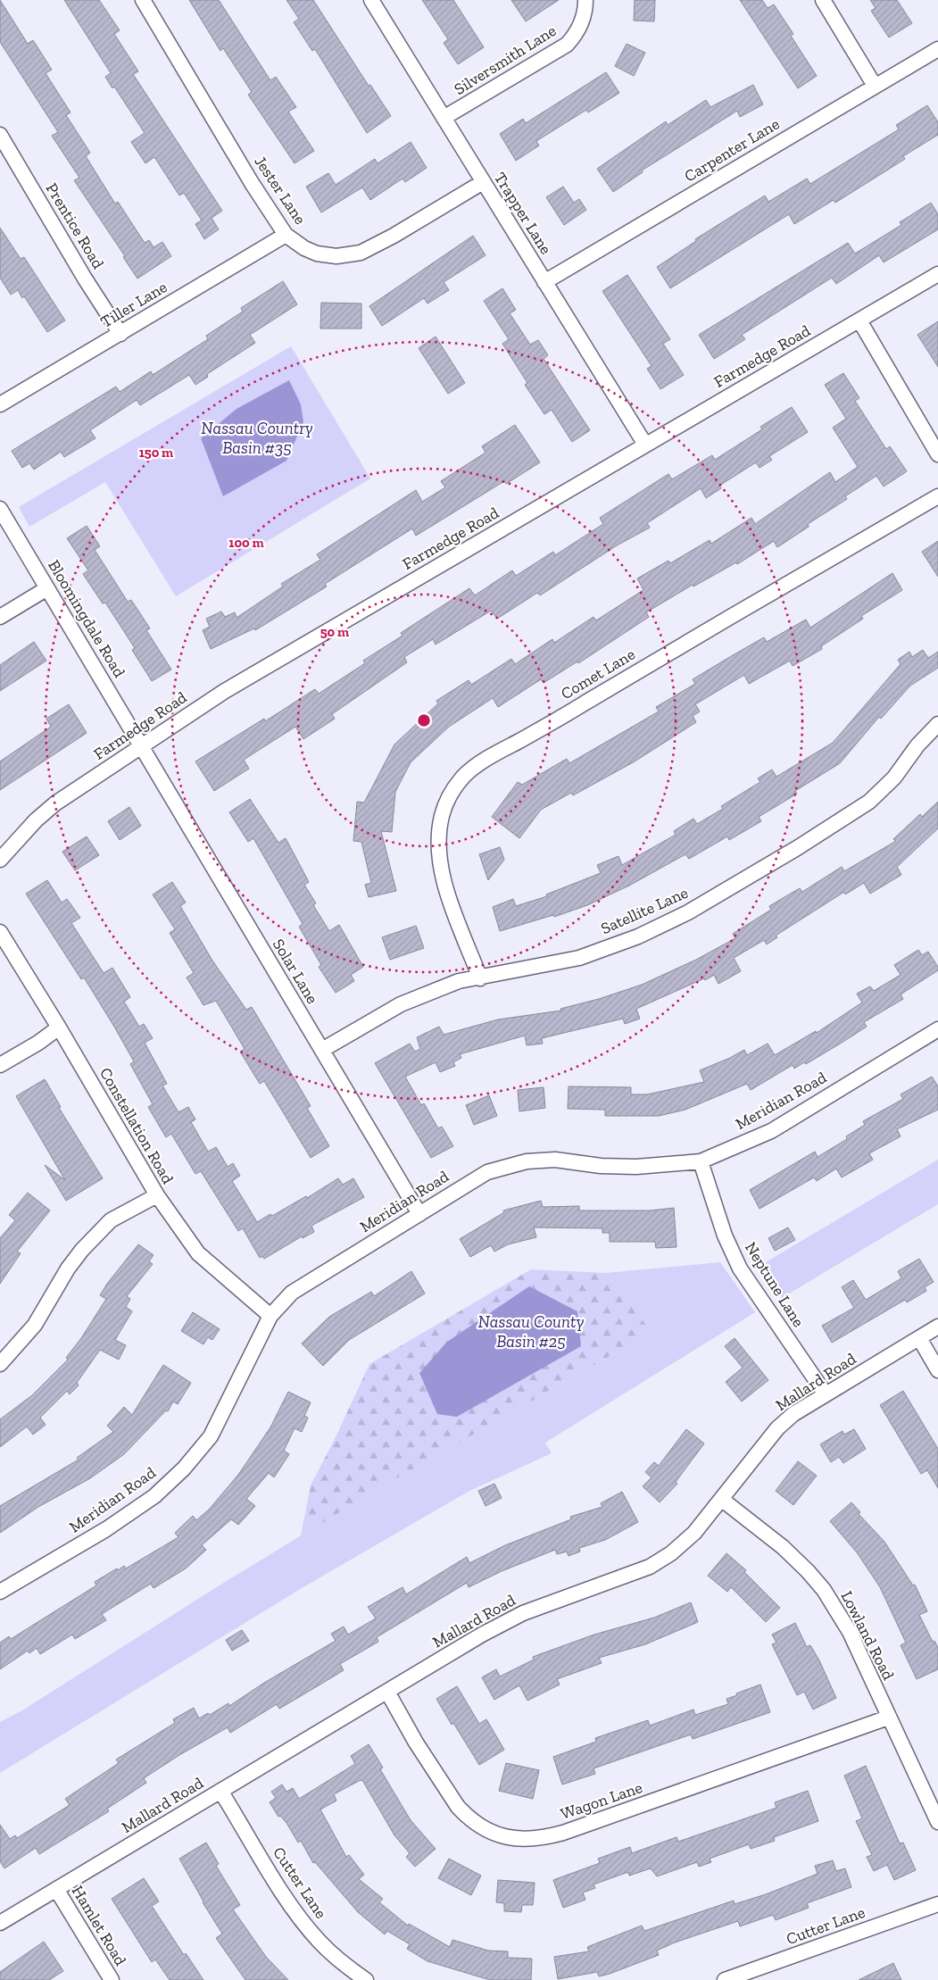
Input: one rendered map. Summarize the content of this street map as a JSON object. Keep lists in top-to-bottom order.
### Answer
{
  "streets": {
    "street": [
      "Silversmith Lane",
      "Carpenter Lane",
      "Jester Lane",
      "Trapper Lane",
      "Prentice Road",
      "Tiller Lane",
      "Farmedge Road",
      "Bloomingdale Road",
      "Comet Lane",
      "Satellite Lane",
      "Solar Lane",
      "Meridian Road",
      "Constellation Road",
      "Neptune Lane",
      "Mallard Road",
      "Lowland Road",
      "Wagon Lane",
      "Cutter Lane",
      "Hamlet Road"
    ]
  },
  "crossings": [
    ["Silversmith Lane", "Trapper Lane"],
    ["Carpenter Lane", "Trapper Lane"],
    ["Jester Lane", "Trapper Lane"],
    ["Jester Lane", "Tiller Lane"],
    ["Trapper Lane", "Farmedge Road"],
    ["Prentice Road", "Tiller Lane"],
    ["Farmedge Road", "Bloomingdale Road"],
    ["Farmedge Road", "Solar Lane"],
    ["Bloomingdale Road", "Solar Lane"],
    ["Comet Lane", "Satellite Lane"],
    ["Satellite Lane", "Solar Lane"],
    ["Solar Lane", "Meridian Road"],
    ["Meridian Road", "Constellation Road"],
    ["Meridian Road", "Neptune Lane"],
    ["Neptune Lane", "Mallard Road"],
    ["Mallard Road", "Lowland Road"],
    ["Mallard Road", "Wagon Lane"],
    ["Mallard Road", "Cutter Lane"],
    ["Mallard Road", "Hamlet Road"],
    ["Lowland Road", "Wagon Lane"]
  ],
  "water": ["Nassau Country Basin #35", "Nassau County Basin #25"],
  "rings": ["150 m", "100 m", "50 m"]
}
